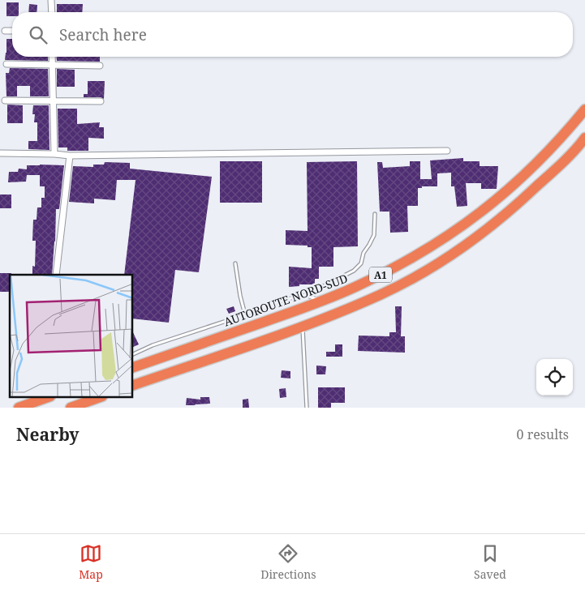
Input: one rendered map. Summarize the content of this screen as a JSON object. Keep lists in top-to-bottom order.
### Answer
{
  "streets": {
    "highway": ["A1", "AUTOROUTE NORD-SUD"]
  },
  "page": {
    "search": "Search here",
    "heading": ["Nearby", "0 results"],
    "nav": ["Map", "Directions", "Saved"]
  }
}
